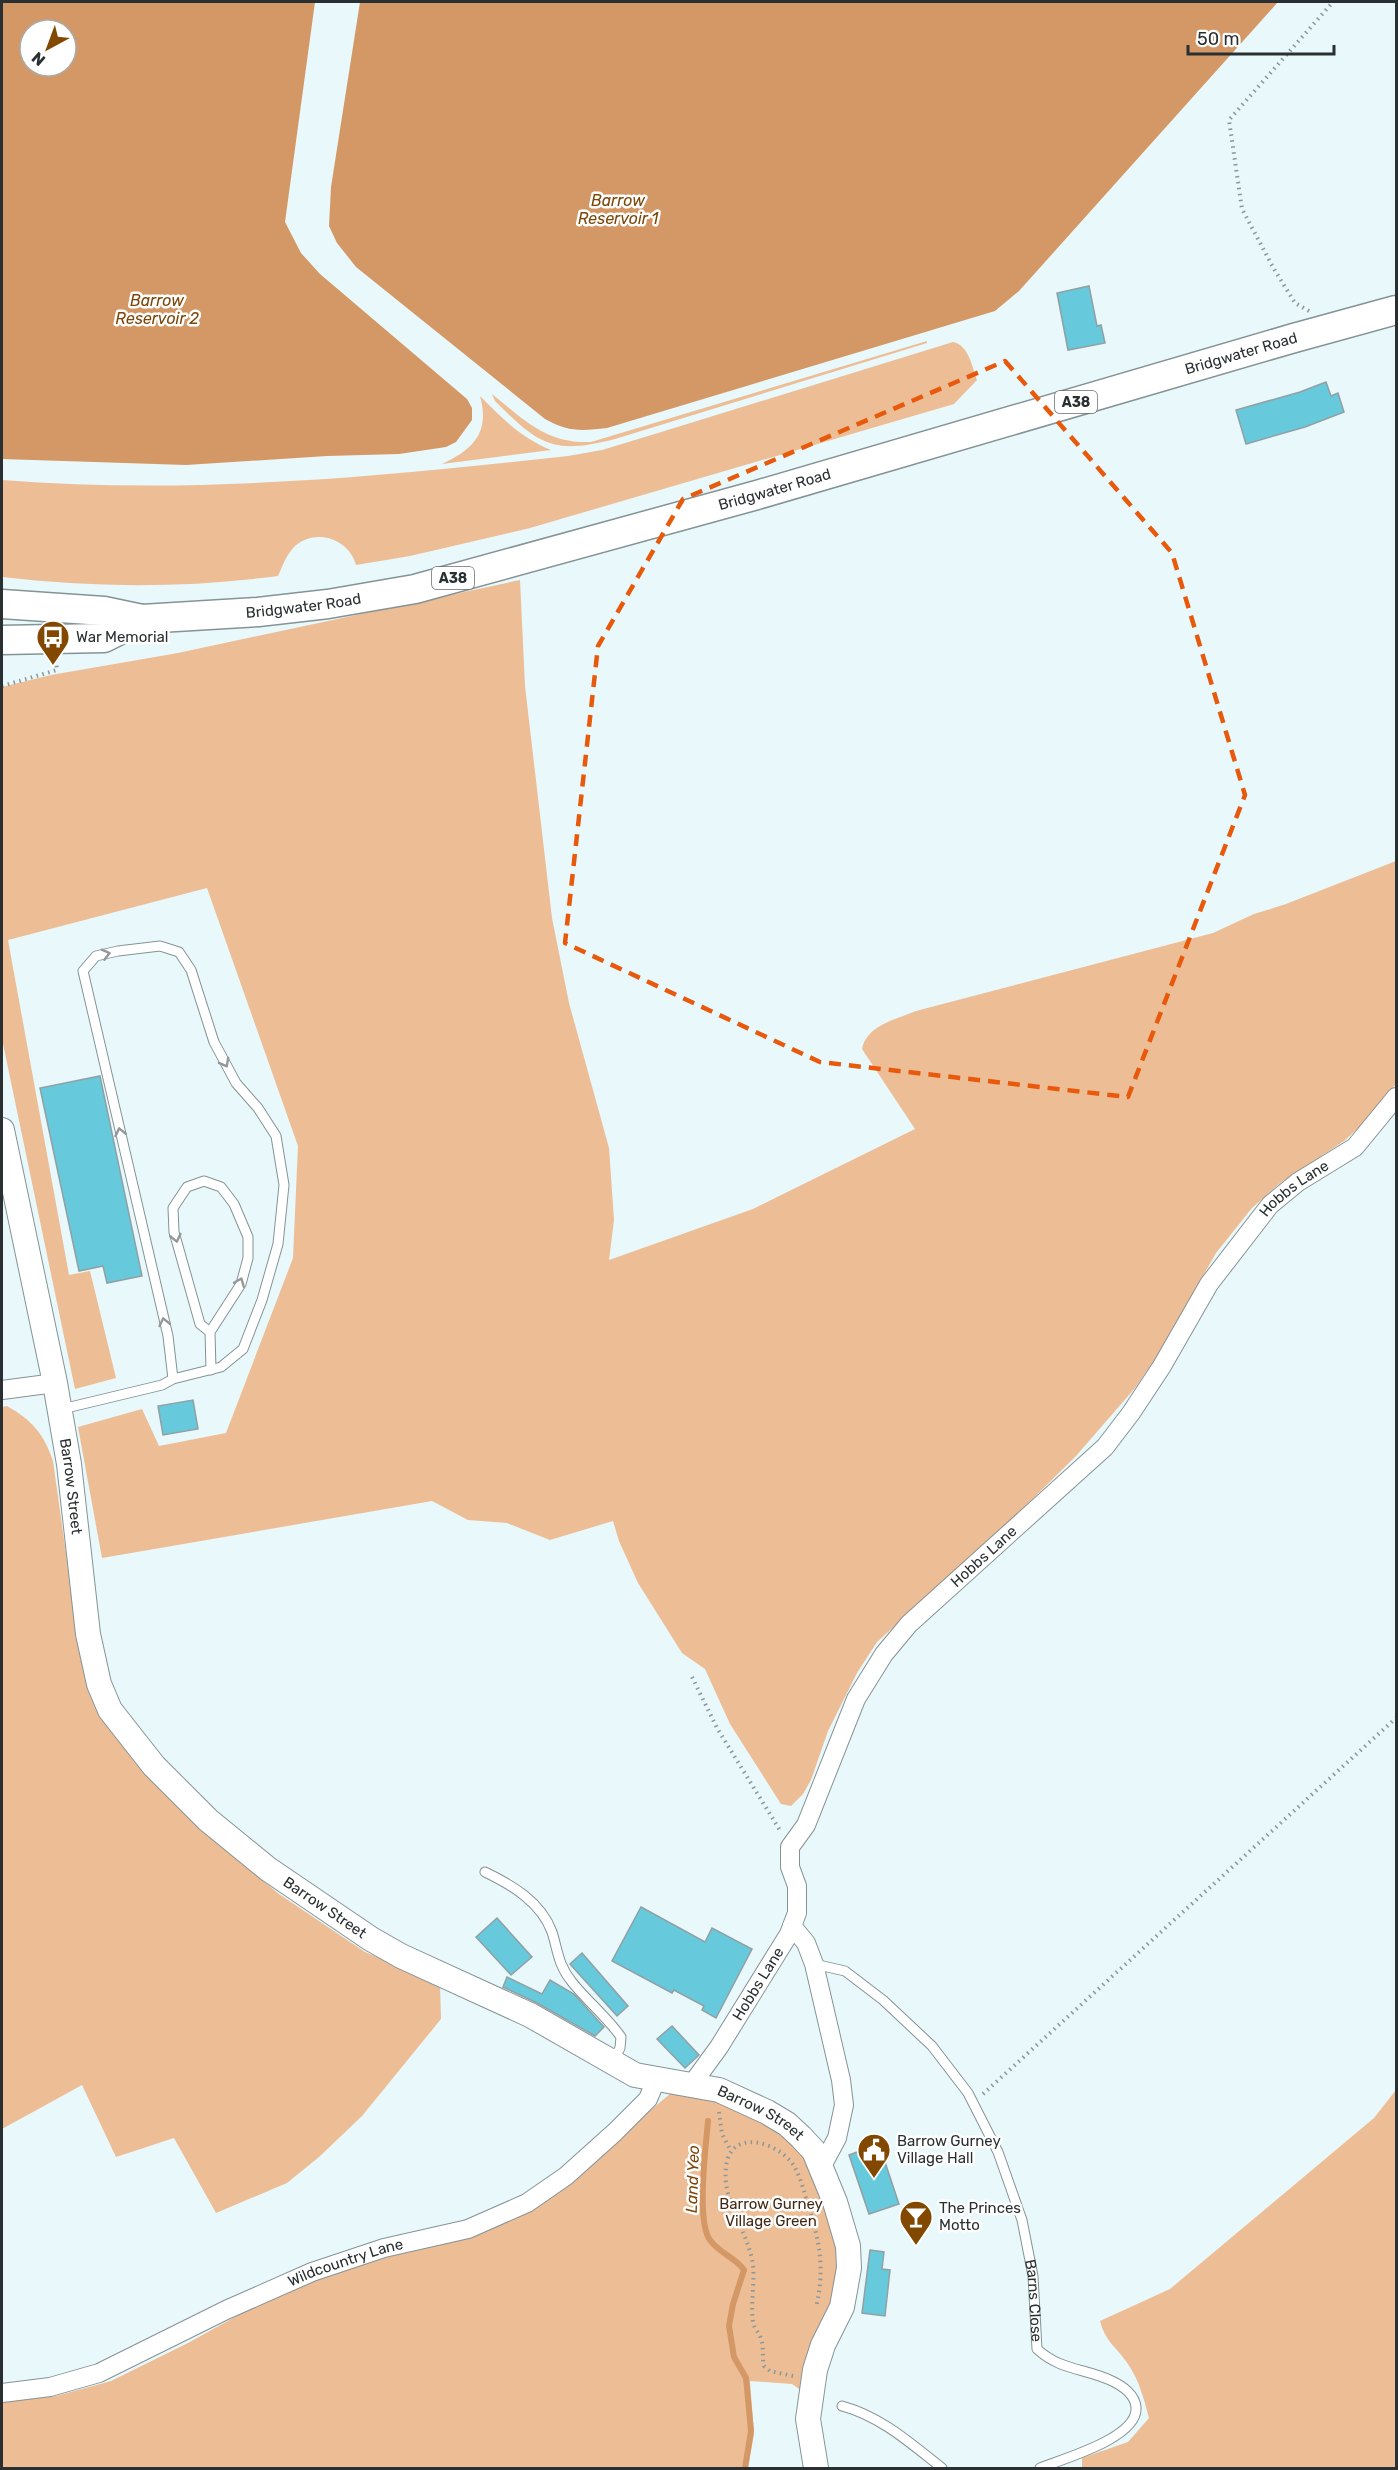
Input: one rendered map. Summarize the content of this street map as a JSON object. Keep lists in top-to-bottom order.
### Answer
{
  "streets": {
    "highway": ["Bridgwater Road", "A38"],
    "main road": ["Barrow Street"],
    "street": ["Hobbs Lane", "Wildcountry Lane"],
    "lane": ["Barns Close"]
  },
  "crossings": [
    ["Hobbs Lane", "Barrow Street"],
    ["Barrow Street", "Wildcountry Lane"]
  ],
  "water": ["Barrow Reservoir 1", "Barrow Reservoir 2", "Land Yeo"],
  "parks": ["Barrow Gurney Village Green"],
  "places": {
    "bus stop": ["War Memorial"],
    "public building": ["Barrow Gurney Village Hall"],
    "bar": ["The Princes Motto"]
  },
  "scale_bar": "50 m",
  "north": "bottom left"
}
